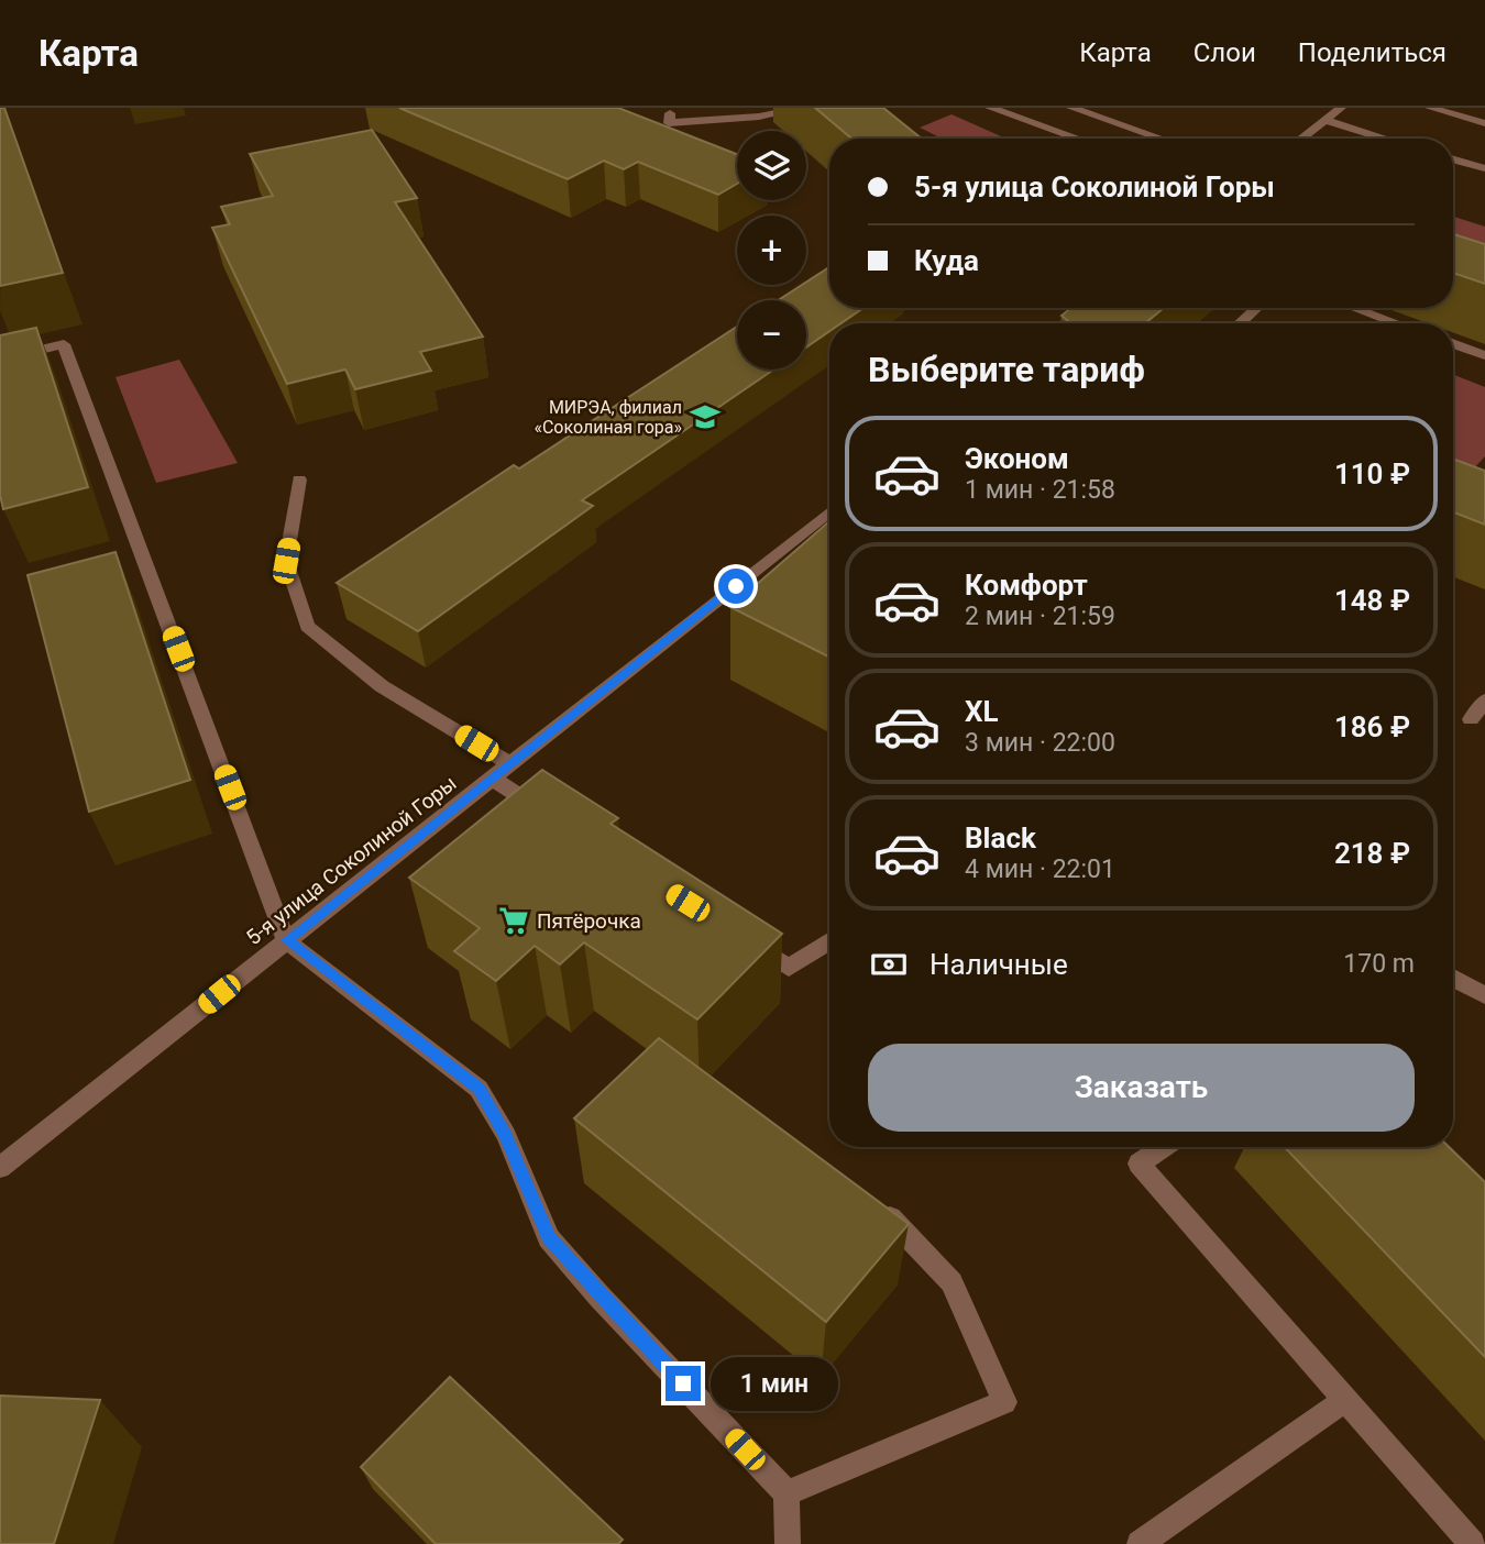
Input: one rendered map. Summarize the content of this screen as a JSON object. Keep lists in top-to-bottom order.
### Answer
{
  "streets": {
    "street": ["5-я улица Соколиной Горы"]
  },
  "places": {
    "school or university": ["МИРЭА, филиал «Соколиная гора»"],
    "supermarket": ["Пятёрочка"]
  },
  "page": {
    "header": "Карта",
    "nav": ["Карта", "Слои", "Поделиться"],
    "map_buttons": ["+", "−"],
    "banner": ["5-я улица Соколиной Горы", "Куда"],
    "heading": "Выберите тариф",
    "list": [
      {
        "name": "Эконом",
        "note": "1 мин · 21:58",
        "value": "110 ₽"
      },
      {
        "name": "Комфорт",
        "note": "2 мин · 21:59",
        "value": "148 ₽"
      },
      {
        "name": "XL",
        "note": "3 мин · 22:00",
        "value": "186 ₽"
      },
      {
        "name": "Black",
        "note": "4 мин · 22:01",
        "value": "218 ₽"
      }
    ],
    "pay": ["Наличные", "170 m"],
    "buttons": "Заказать",
    "bubble": "1 мин"
  }
}
